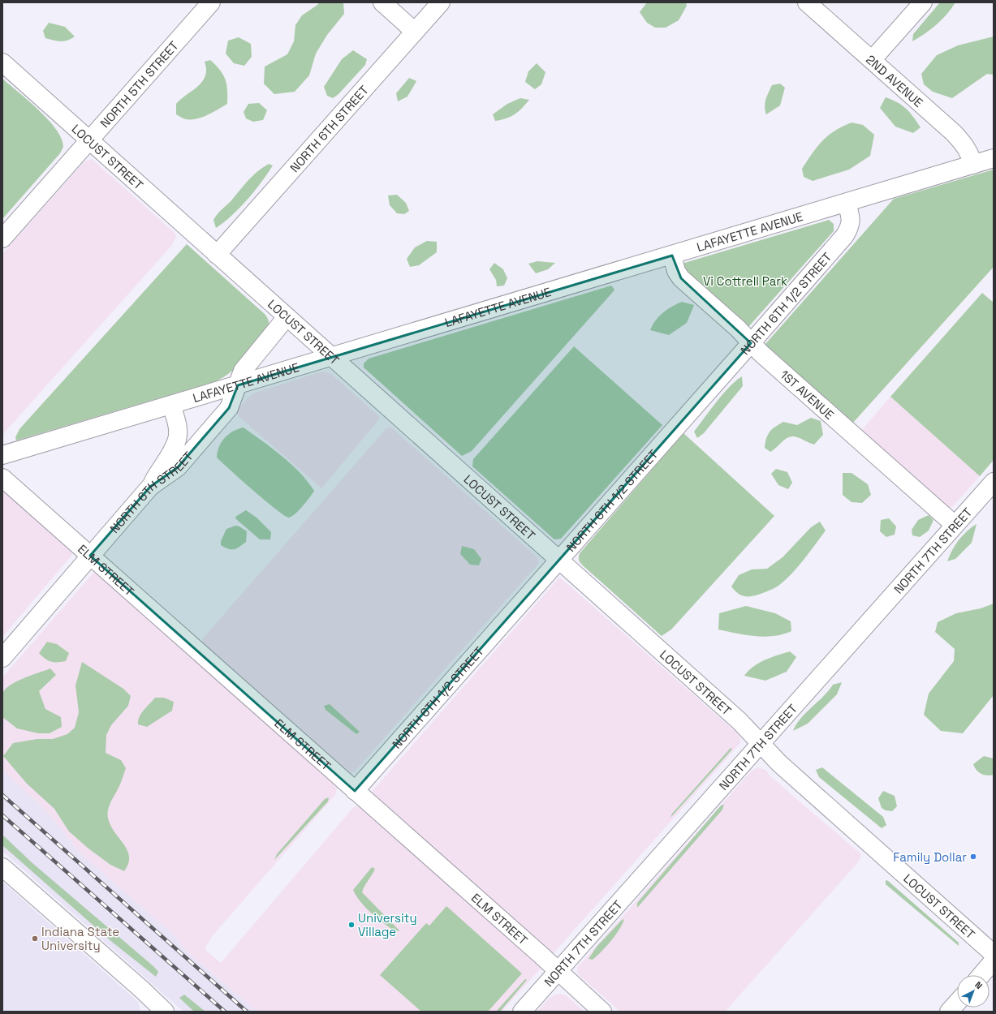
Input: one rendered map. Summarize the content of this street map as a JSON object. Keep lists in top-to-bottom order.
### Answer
{
  "streets": {
    "street": [
      "2ND AVENUE",
      "NORTH 5TH STREET",
      "NORTH 6TH STREET",
      "LOCUST STREET",
      "LAFAYETTE AVENUE",
      "NORTH 6TH 1/2 STREET",
      "1ST AVENUE",
      "NORTH 7TH STREET",
      "ELM STREET"
    ]
  },
  "crossings": [
    ["2ND AVENUE", "LAFAYETTE AVENUE"],
    ["NORTH 5TH STREET", "LOCUST STREET"],
    ["NORTH 6TH STREET", "LOCUST STREET"],
    ["NORTH 6TH STREET", "LAFAYETTE AVENUE"],
    ["NORTH 6TH STREET", "ELM STREET"],
    ["LOCUST STREET", "LAFAYETTE AVENUE"],
    ["LOCUST STREET", "NORTH 6TH 1/2 STREET"],
    ["LOCUST STREET", "NORTH 7TH STREET"],
    ["LAFAYETTE AVENUE", "NORTH 6TH 1/2 STREET"],
    ["LAFAYETTE AVENUE", "1ST AVENUE"],
    ["NORTH 6TH 1/2 STREET", "1ST AVENUE"],
    ["NORTH 6TH 1/2 STREET", "ELM STREET"],
    ["1ST AVENUE", "NORTH 7TH STREET"],
    ["NORTH 7TH STREET", "ELM STREET"]
  ],
  "parks": ["Vi Cottrell Park"],
  "places": ["Family Dollar", "University Village", "Indiana State University"],
  "north": "top right"
}
